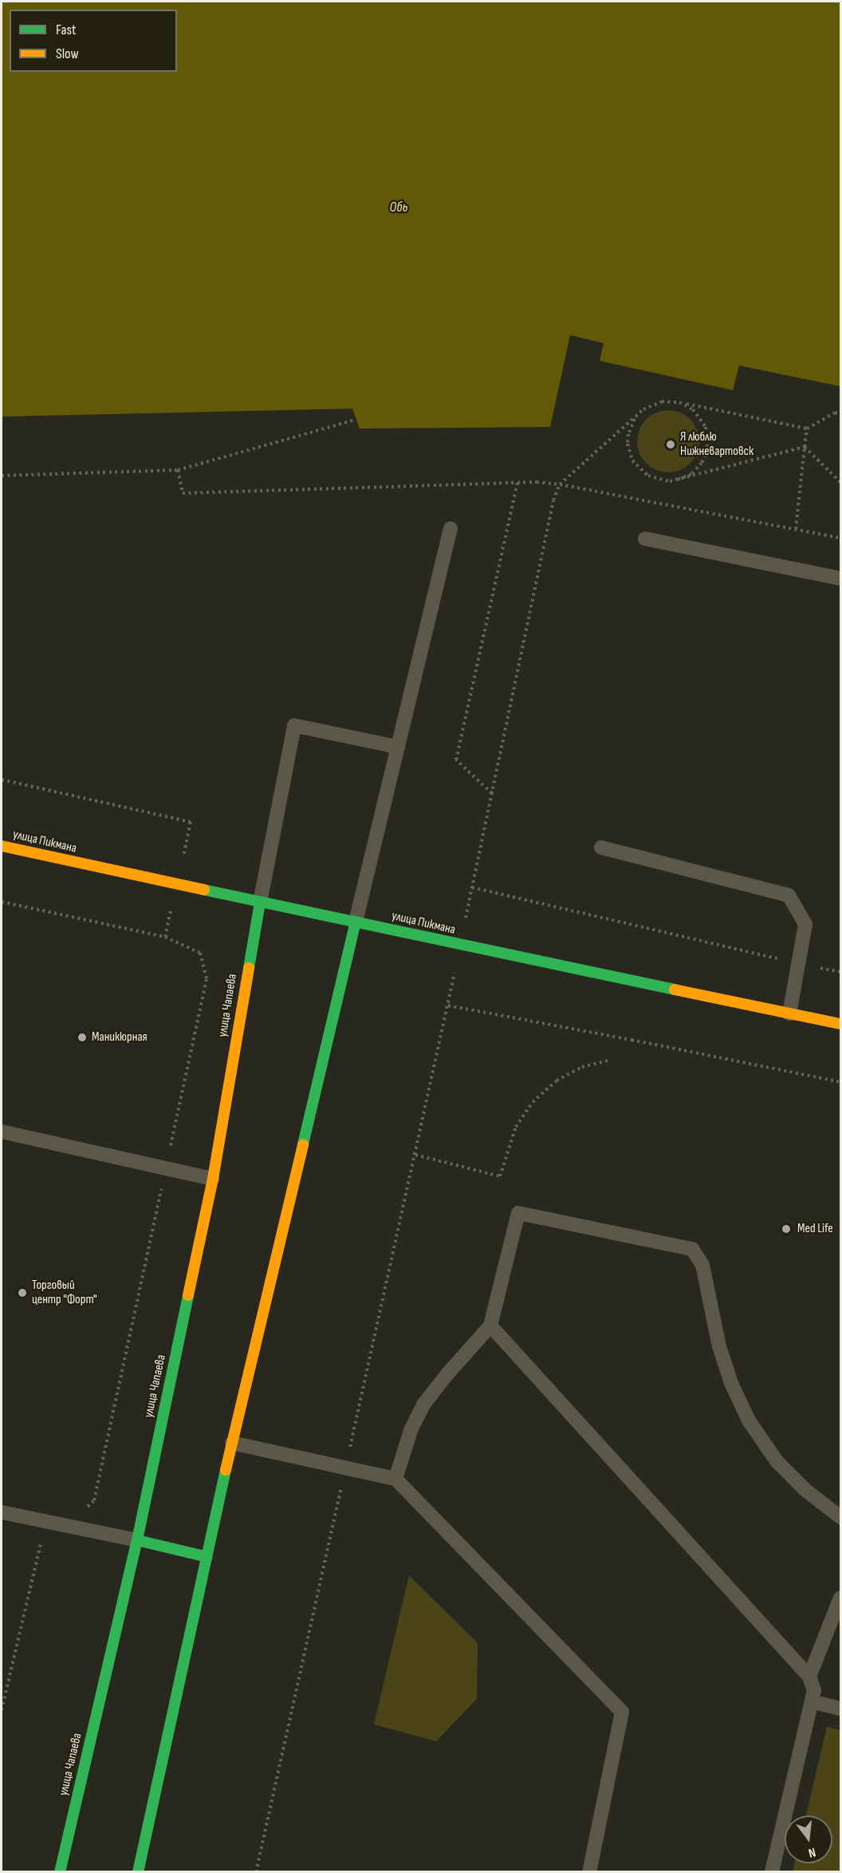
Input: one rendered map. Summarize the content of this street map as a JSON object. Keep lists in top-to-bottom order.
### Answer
{
  "streets": {
    "street": ["улица Пикмана", "улица Чапаева"]
  },
  "crossings": [
    ["улица Пикмана", "улица Чапаева"]
  ],
  "water": ["Обь"],
  "places": [
    "Я люблю Нижневартовск",
    "Маникюрная",
    "Med Life",
    "Торговый центр \"Форт\""
  ],
  "legend": ["Fast", "Slow"],
  "north": "bottom"
}
